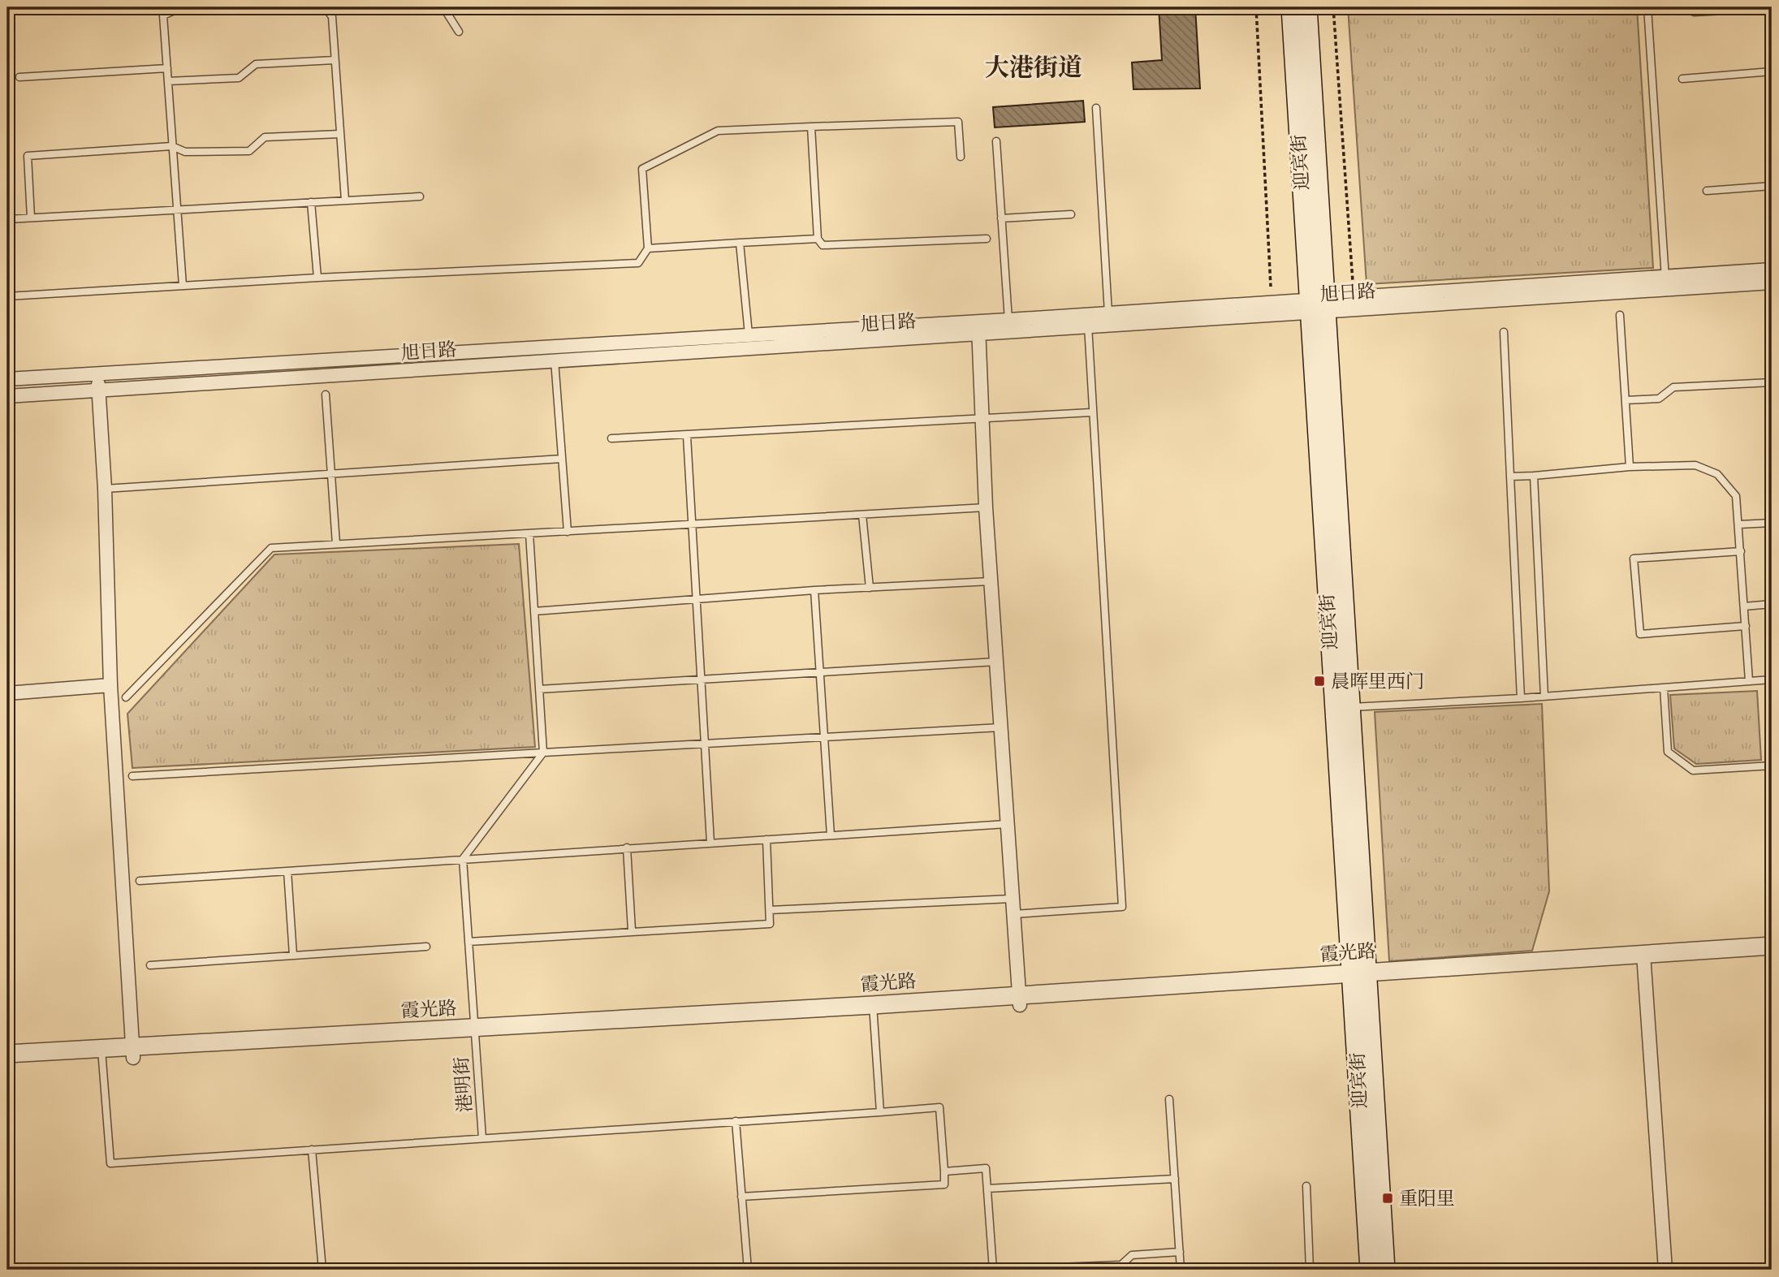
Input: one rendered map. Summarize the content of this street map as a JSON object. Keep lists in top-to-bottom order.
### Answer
{
  "streets": {
    "main road": ["迎宾街"],
    "street": ["旭日路", "霞光路"],
    "lane": ["港明街"]
  },
  "crossings": [
    ["迎宾街", "旭日路"],
    ["迎宾街", "霞光路"],
    ["霞光路", "港明街"]
  ],
  "districts": ["大港街道"],
  "places": {
    "transit": ["晨晖里西门", "重阳里"]
  }
}
